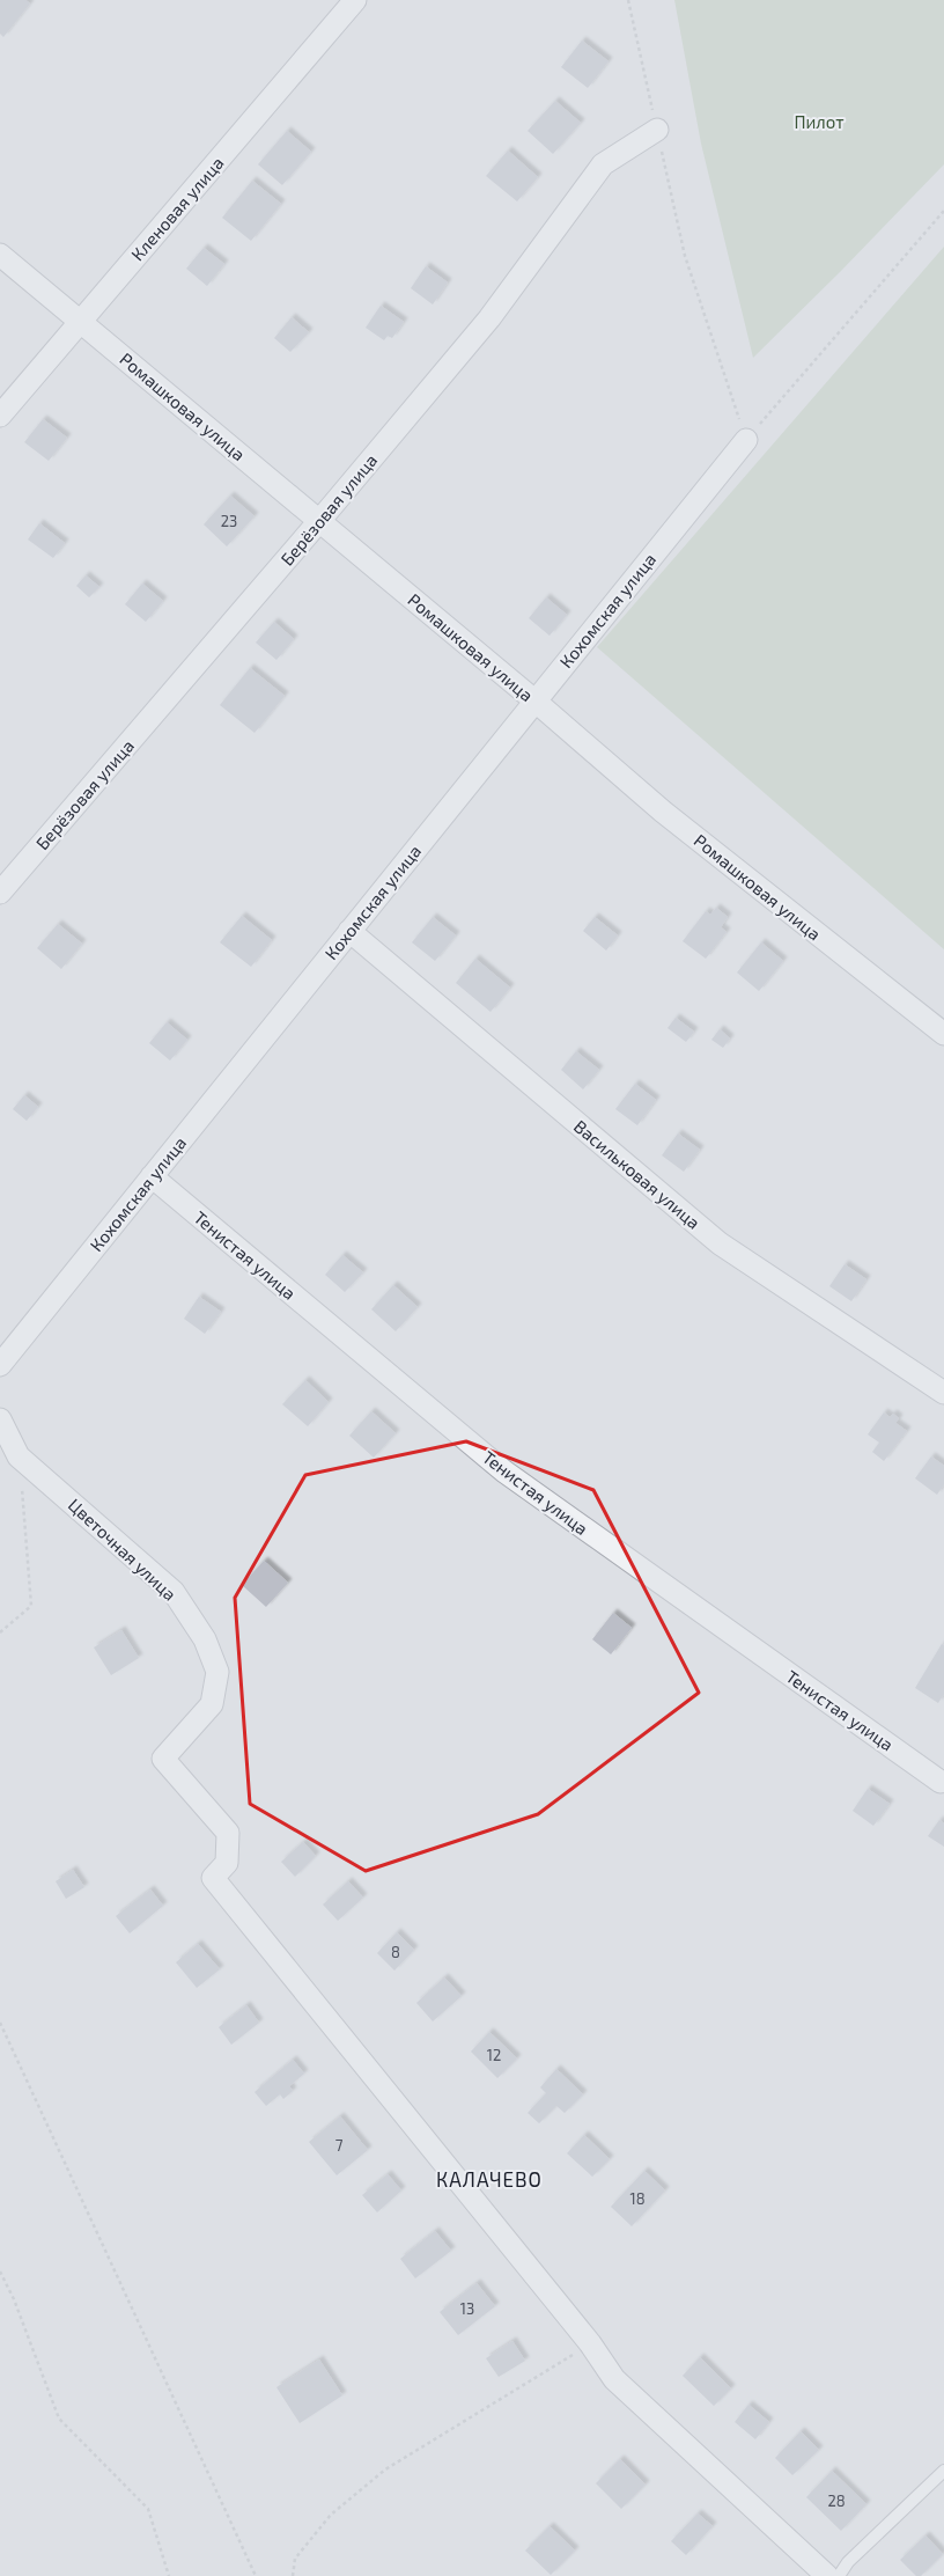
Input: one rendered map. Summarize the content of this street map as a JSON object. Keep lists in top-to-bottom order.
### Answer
{
  "streets": {
    "street": [
      "Кленовая улица",
      "Ромашковая улица",
      "Берёзовая улица",
      "Кохомская улица",
      "Васильковая улица",
      "Тенистая улица",
      "Цветочная улица"
    ]
  },
  "crossings": [
    ["Кленовая улица", "Ромашковая улица"],
    ["Ромашковая улица", "Берёзовая улица"],
    ["Ромашковая улица", "Кохомская улица"],
    ["Кохомская улица", "Васильковая улица"],
    ["Кохомская улица", "Тенистая улица"]
  ],
  "districts": ["КАЛАЧЕВО"],
  "parks": ["Пилот"],
  "house_numbers": [
    "23",
    "8",
    "12",
    "7",
    "18",
    "13",
    "28"
  ]
}
